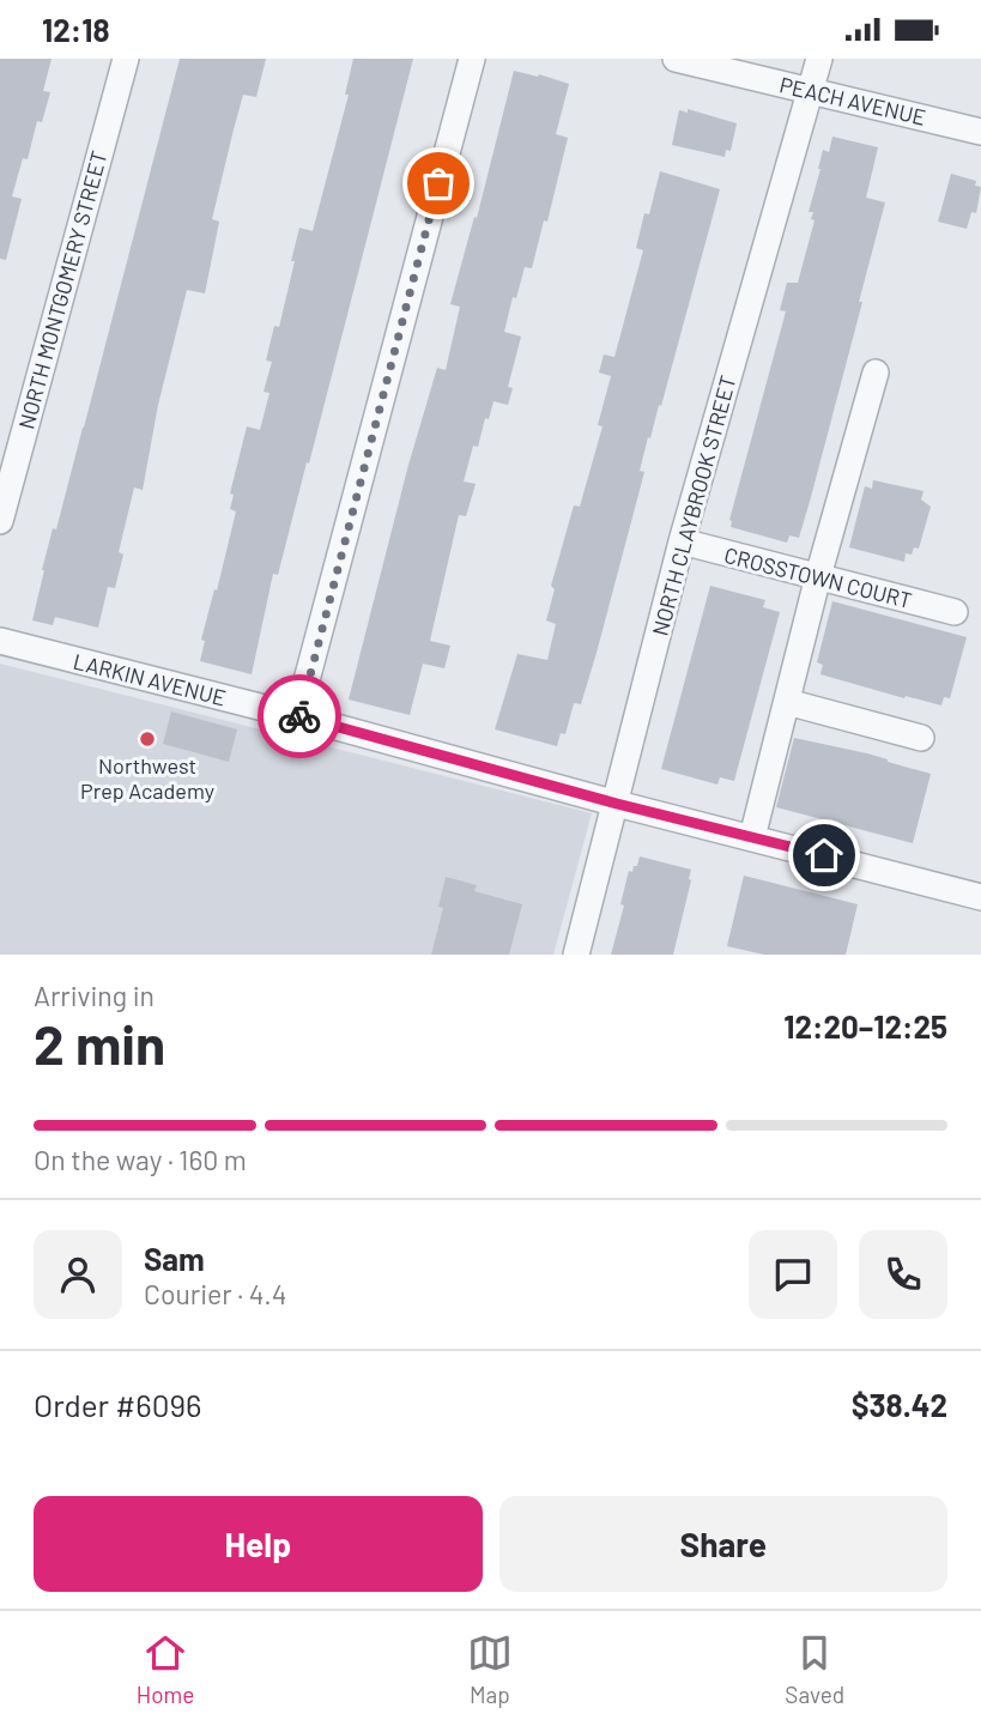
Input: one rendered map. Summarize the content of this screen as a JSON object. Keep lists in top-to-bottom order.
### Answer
{
  "streets": {
    "street": [
      "PEACH AVENUE",
      "NORTH MONTGOMERY STREET",
      "NORTH CLAYBROOK STREET",
      "CROSSTOWN COURT",
      "LARKIN AVENUE"
    ]
  },
  "crossings": [
    ["PEACH AVENUE", "NORTH CLAYBROOK STREET"],
    ["NORTH CLAYBROOK STREET", "CROSSTOWN COURT"],
    ["NORTH CLAYBROOK STREET", "LARKIN AVENUE"]
  ],
  "places": ["Northwest Prep Academy"],
  "page": {
    "status": "12:18",
    "heading": ["2 min", "Arriving in", "12:20–12:25"],
    "panel": [
      "Sam",
      "Courier · 4.4",
      "Order #6096",
      "$38.42"
    ],
    "bar": "On the way · 160 m",
    "buttons": ["Help", "Share"],
    "tabs": ["Home", "Map", "Saved"]
  }
}
